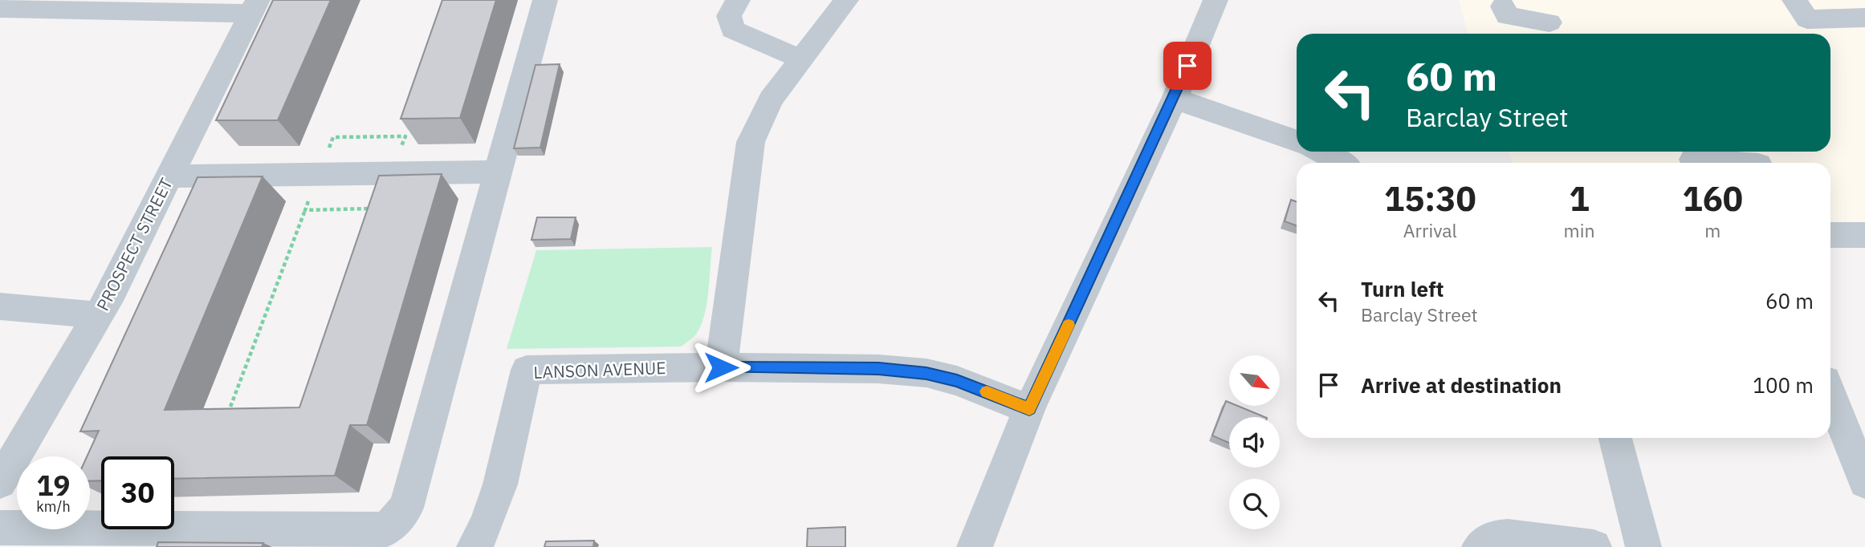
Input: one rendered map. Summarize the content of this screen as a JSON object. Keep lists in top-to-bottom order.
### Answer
{
  "streets": {
    "street": ["PROSPECT STREET", "LANSON AVENUE"]
  },
  "north": "bottom right",
  "page": {
    "turn": ["60 m", "Barclay Street"],
    "eta": [
      "15:30",
      "Arrival",
      "1",
      "min",
      "160",
      "m"
    ],
    "list": [
      {
        "name": "Turn left",
        "note": "Barclay Street",
        "value": "60 m"
      },
      {
        "name": "Arrive at destination",
        "value": "100 m"
      }
    ],
    "speed": "19 km/h",
    "limit": "30"
  }
}
